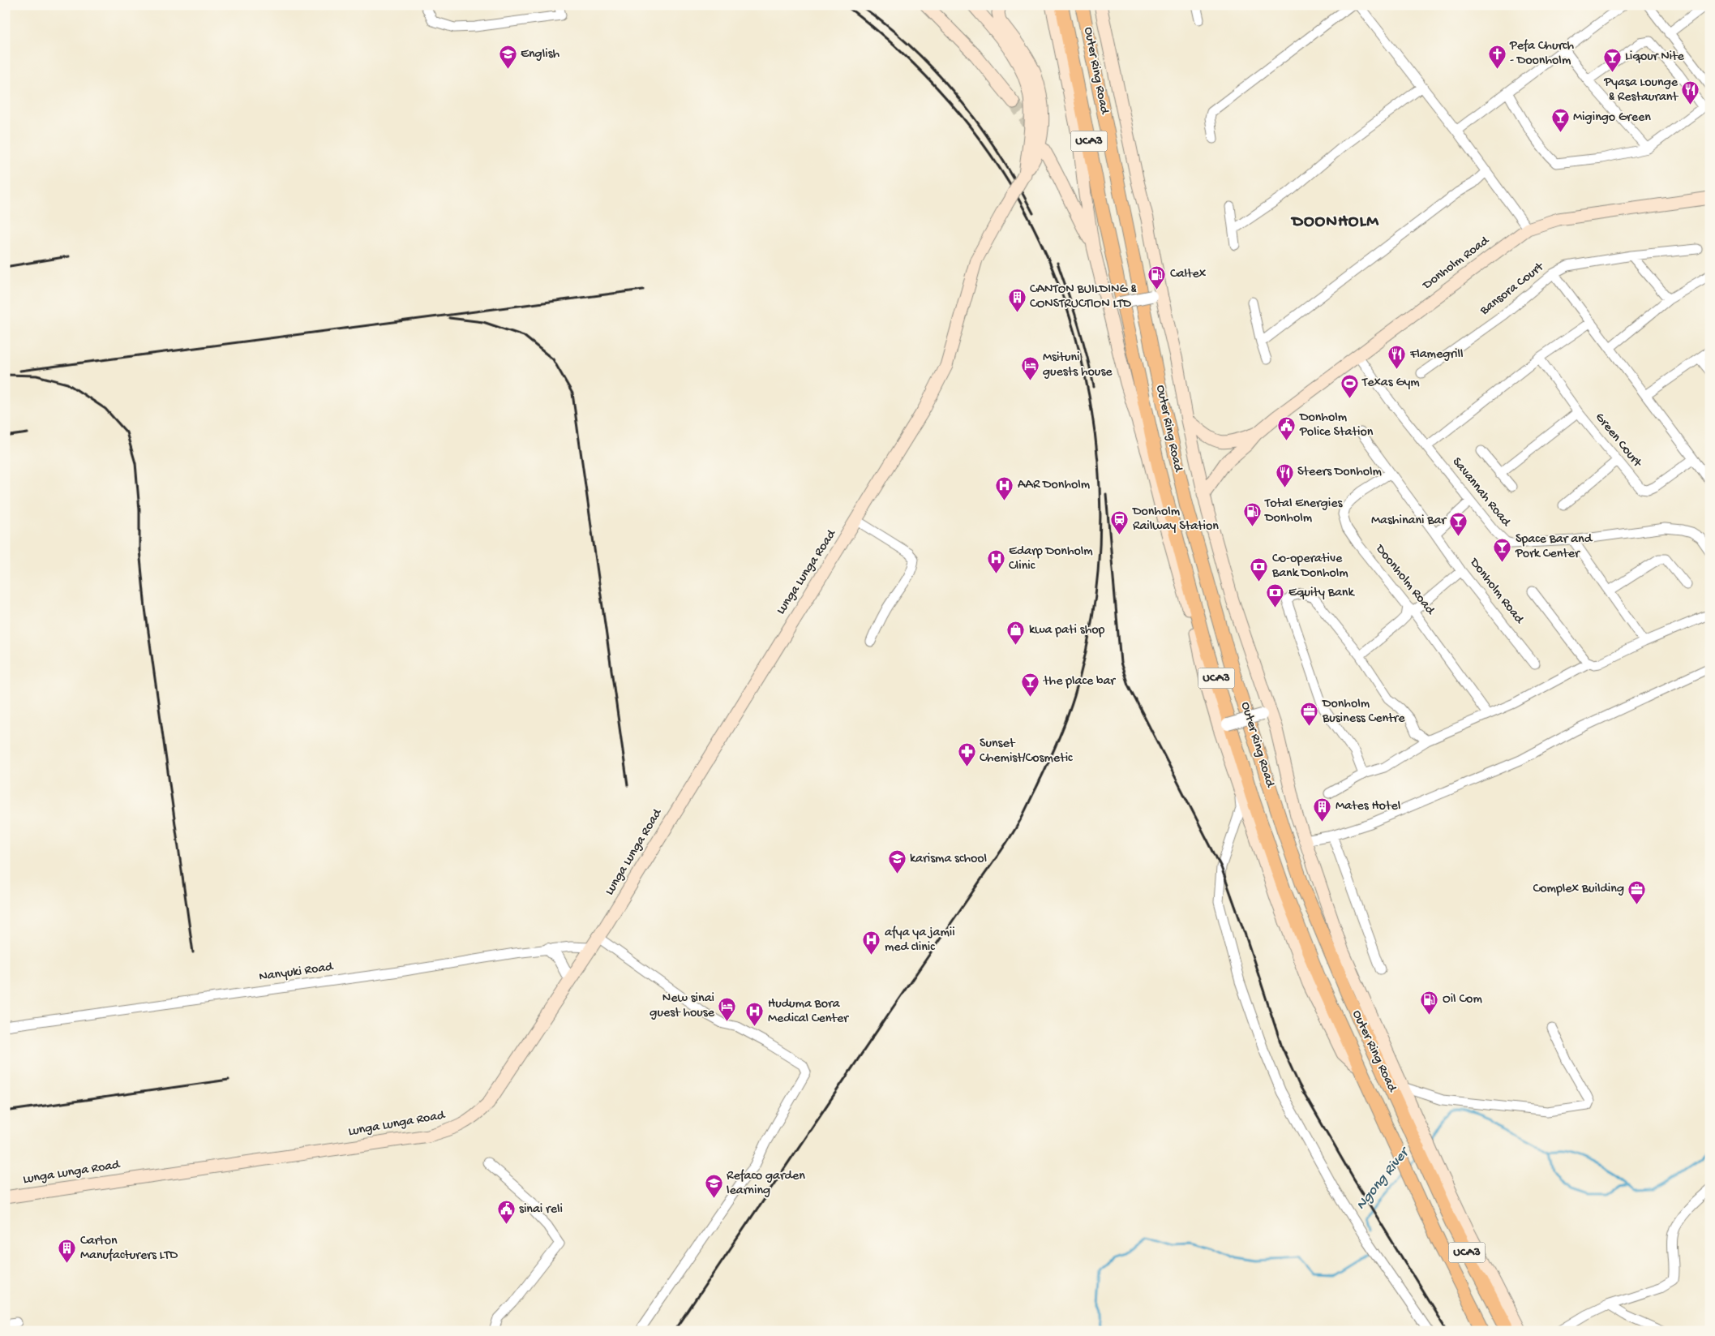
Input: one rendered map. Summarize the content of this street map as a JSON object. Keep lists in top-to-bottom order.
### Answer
{
  "streets": {
    "main road": [
      "Outer Ring Road",
      "UCA3",
      "Donholm Road",
      "Lunga Lunga Road"
    ],
    "street": [
      "Bansora Court",
      "Green Court",
      "Savannah Road",
      "Doonholm Road",
      "Nanyuki Road"
    ]
  },
  "crossings": [
    ["Outer Ring Road", "UCA3"],
    ["Donholm Road", "Savannah Road"],
    ["Donholm Road", "Doonholm Road"],
    ["Lunga Lunga Road", "Nanyuki Road"]
  ],
  "districts": ["DOONHOLM"],
  "water": ["Ngong River"],
  "places": {
    "church": ["Pefa Church - Doonholm"],
    "school or university": ["English", "karisma school", "Refaco garden learning"],
    "bar": [
      "Liqour Nite",
      "Migingo Green",
      "Mashinani Bar",
      "Space Bar and Pork Center",
      "the place bar"
    ],
    "restaurant": ["Pyasa Lounge & Restaurant", "Flamegrill", "Steers Donholm"],
    "fuel station": ["Caltex", "Total Energies Donholm", "Oil Com"],
    "building": ["CANTON BUILDING & CONSTRUCTION LTD", "Mates Hotel", "Carton Manufacturers LTD"],
    "hotel": ["Msituni guests house", "New sinai guest house"],
    "sports": ["Texas Gym"],
    "public building": ["Donholm Police Station", "sinai reli"],
    "hospital": [
      "AAR Donholm",
      "Edarp Donholm Clinic",
      "afya ya jamii med clinic",
      "Huduma Bora Medical Center"
    ],
    "station": ["Donholm Railway Station"],
    "bank": ["Co-operative Bank Donholm", "Equity Bank"],
    "shop": ["kwa pati shop"],
    "office": ["Donholm Business Centre", "Complex Building"],
    "pharmacy": ["Sunset Chemist/Cosmetic"]
  }
}
